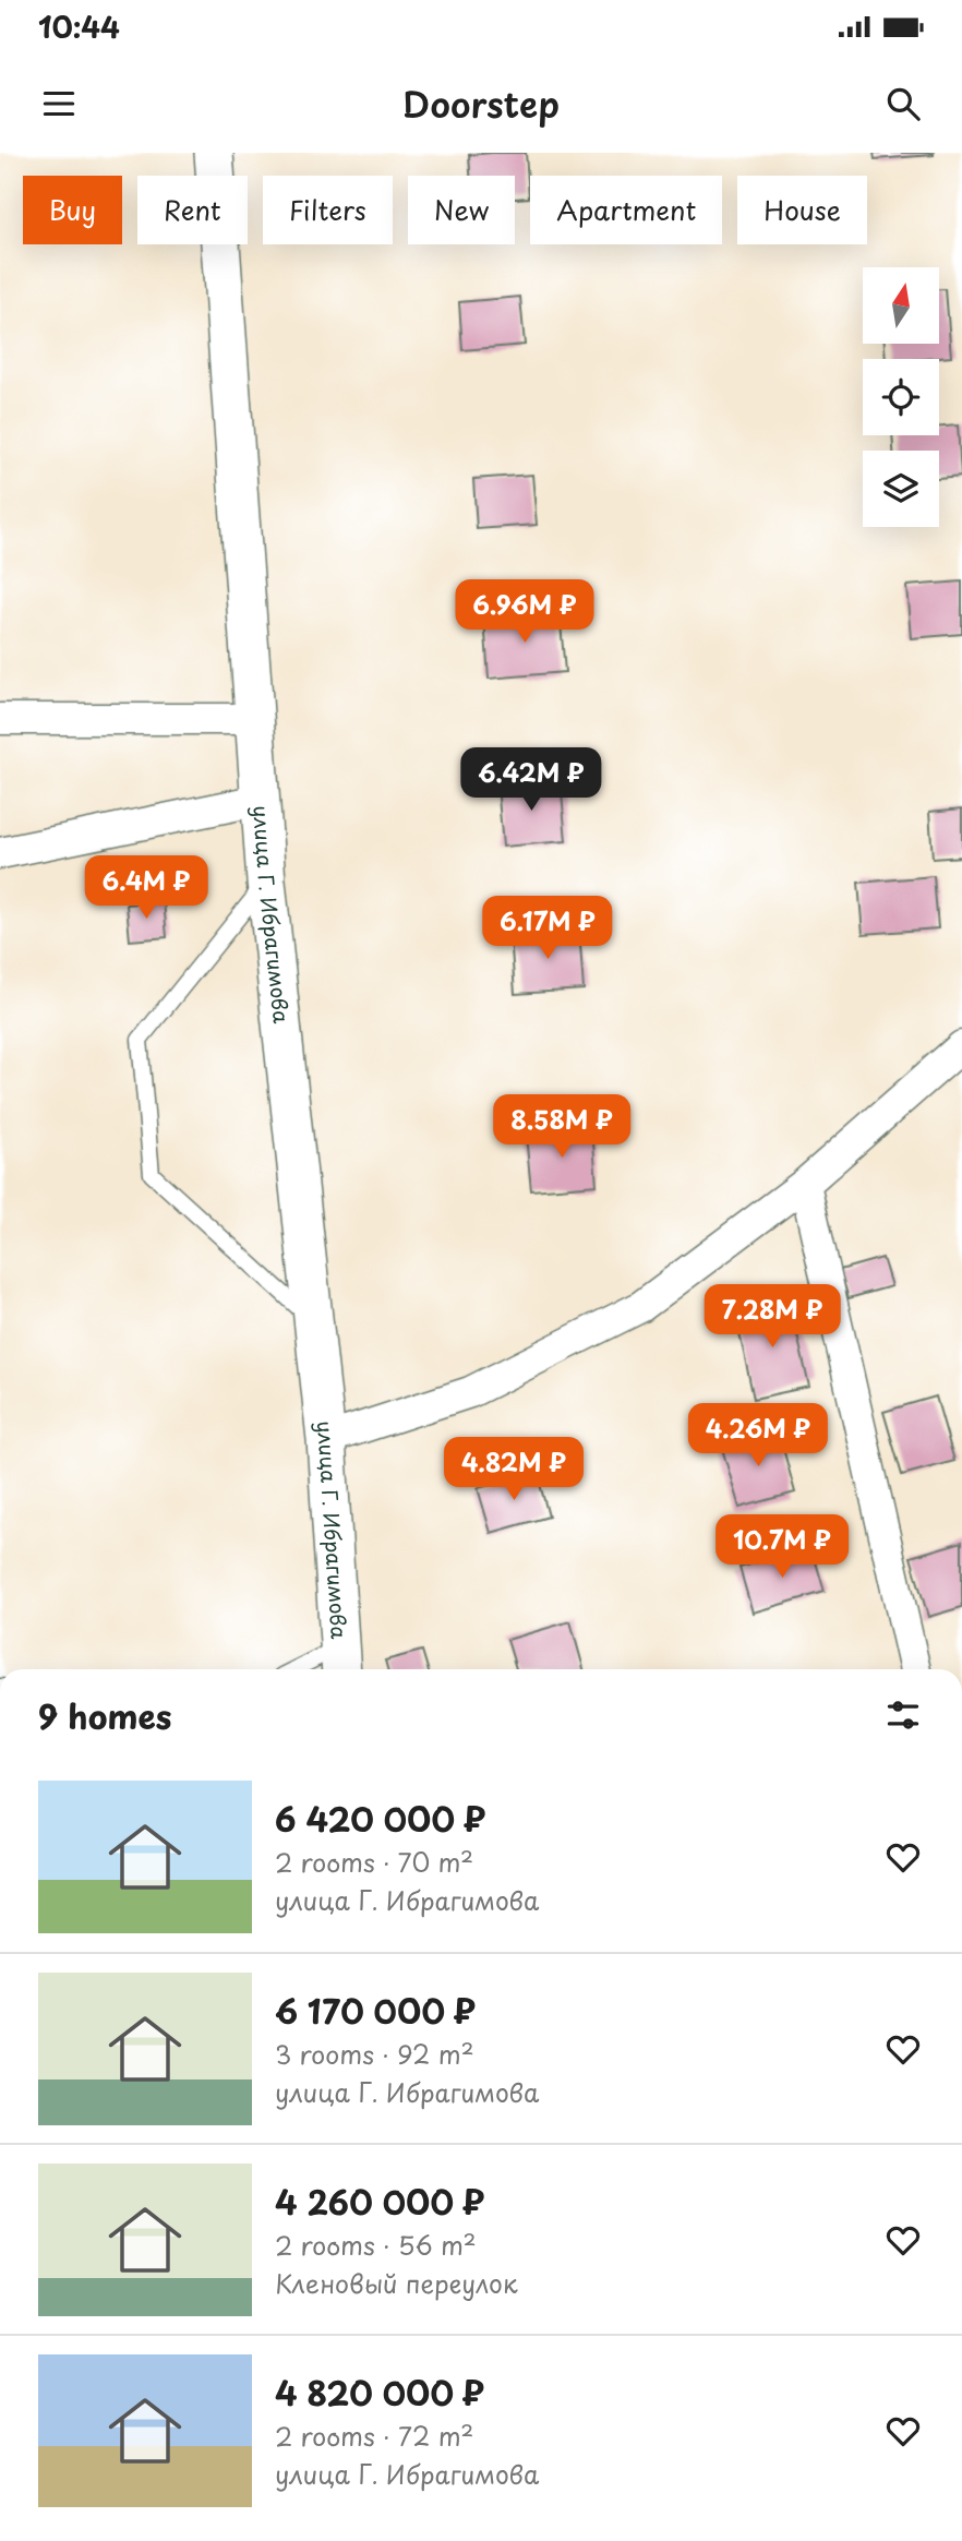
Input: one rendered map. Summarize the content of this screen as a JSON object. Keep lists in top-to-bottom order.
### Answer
{
  "streets": {
    "street": ["улица Г. Ибрагимова"]
  },
  "north": "top",
  "page": {
    "status": "10:44",
    "header": "Doorstep",
    "chip": [
      "Buy",
      "Rent",
      "Filters",
      "New",
      "Apartment",
      "House"
    ],
    "price": [
      "6.96M ₽",
      "6.42M ₽",
      "6.4M ₽",
      "6.17M ₽",
      "8.58M ₽",
      "7.28M ₽",
      "4.26M ₽",
      "4.82M ₽",
      "10.7M ₽"
    ],
    "heading": "9 homes",
    "list": [
      {
        "name": "6 420 000 ₽",
        "note": "2 rooms · 70 m² · улица Г. Ибрагимова"
      },
      {
        "name": "6 170 000 ₽",
        "note": "3 rooms · 92 m² · улица Г. Ибрагимова"
      },
      {
        "name": "4 260 000 ₽",
        "note": "2 rooms · 56 m² · Кленовый переулок"
      },
      {
        "name": "4 820 000 ₽",
        "note": "2 rooms · 72 m² · улица Г. Ибрагимова"
      }
    ]
  }
}
